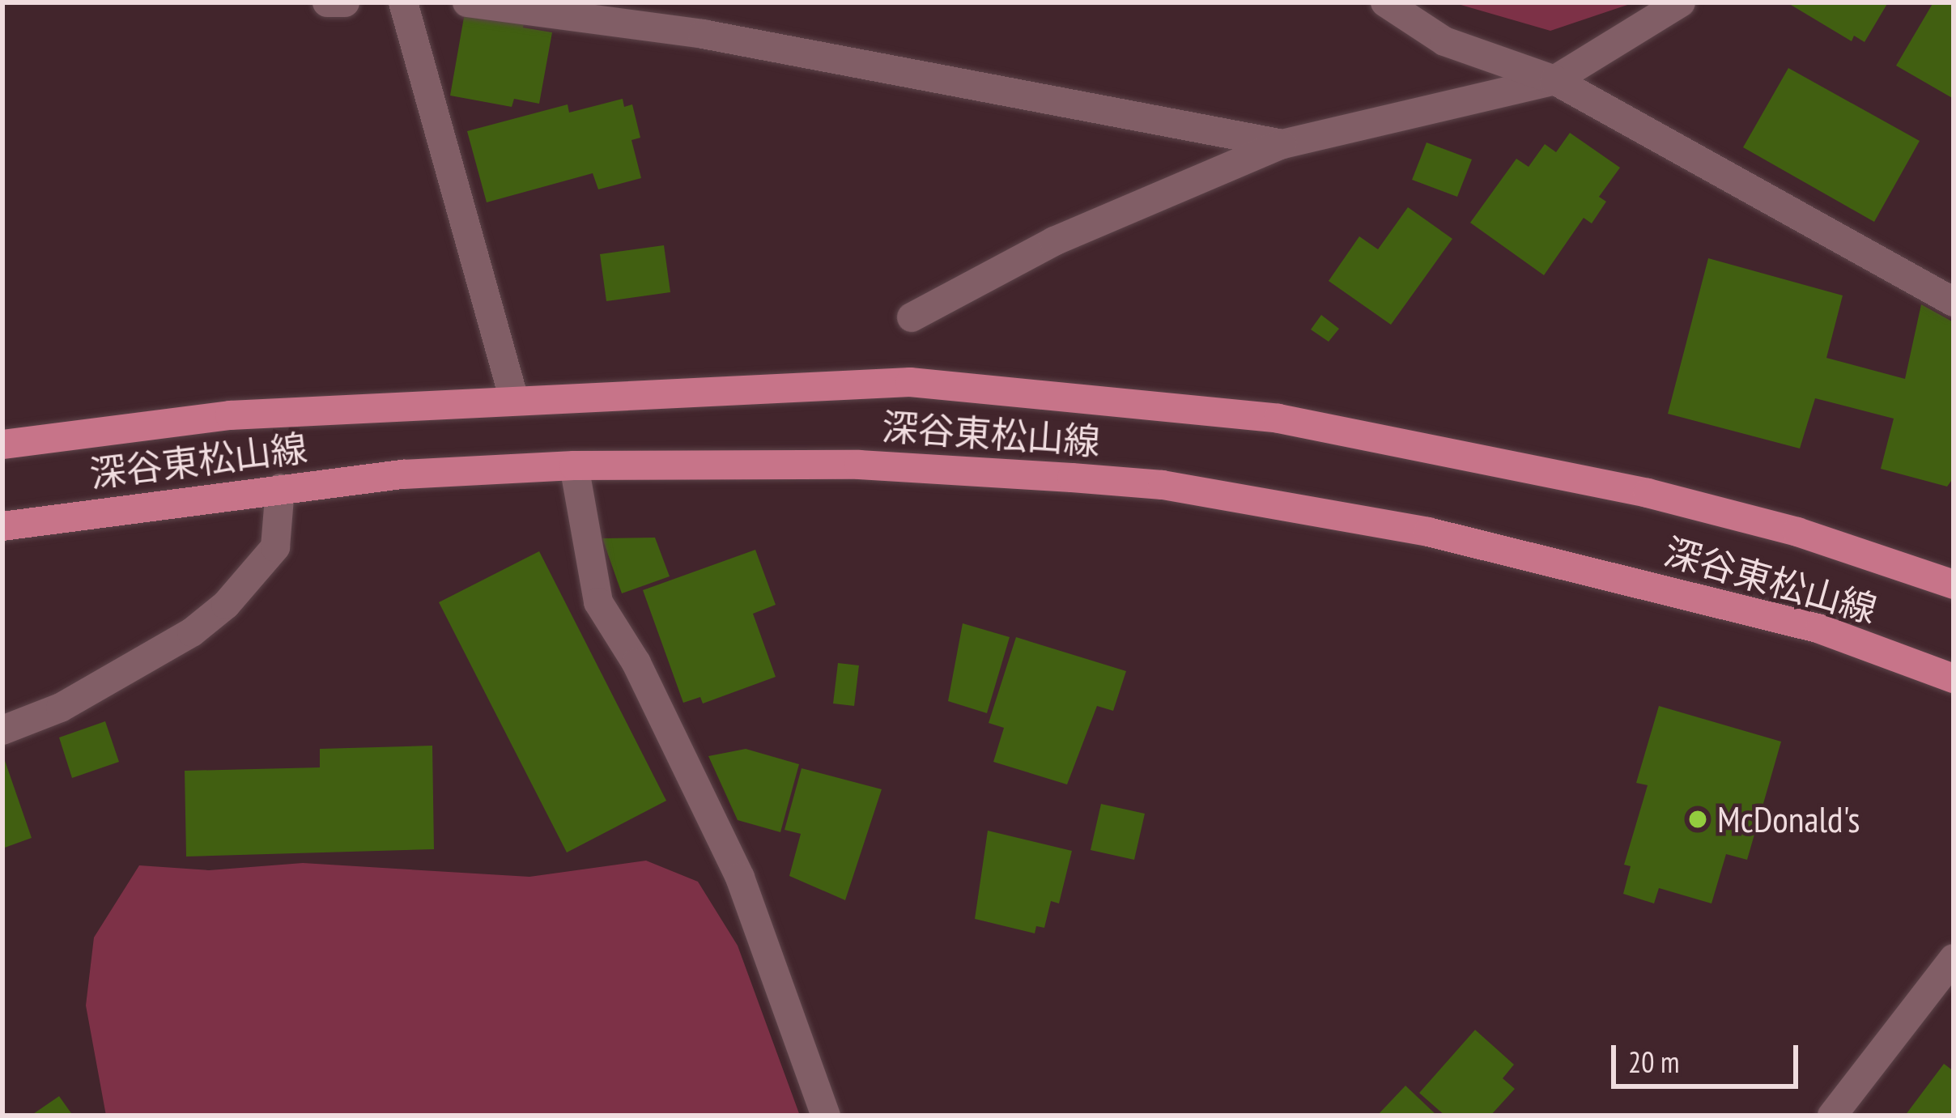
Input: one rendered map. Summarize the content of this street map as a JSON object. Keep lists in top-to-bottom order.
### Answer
{
  "streets": {
    "main road": ["深谷東松山線"]
  },
  "places": ["McDonald's"],
  "scale_bar": "20 m"
}
